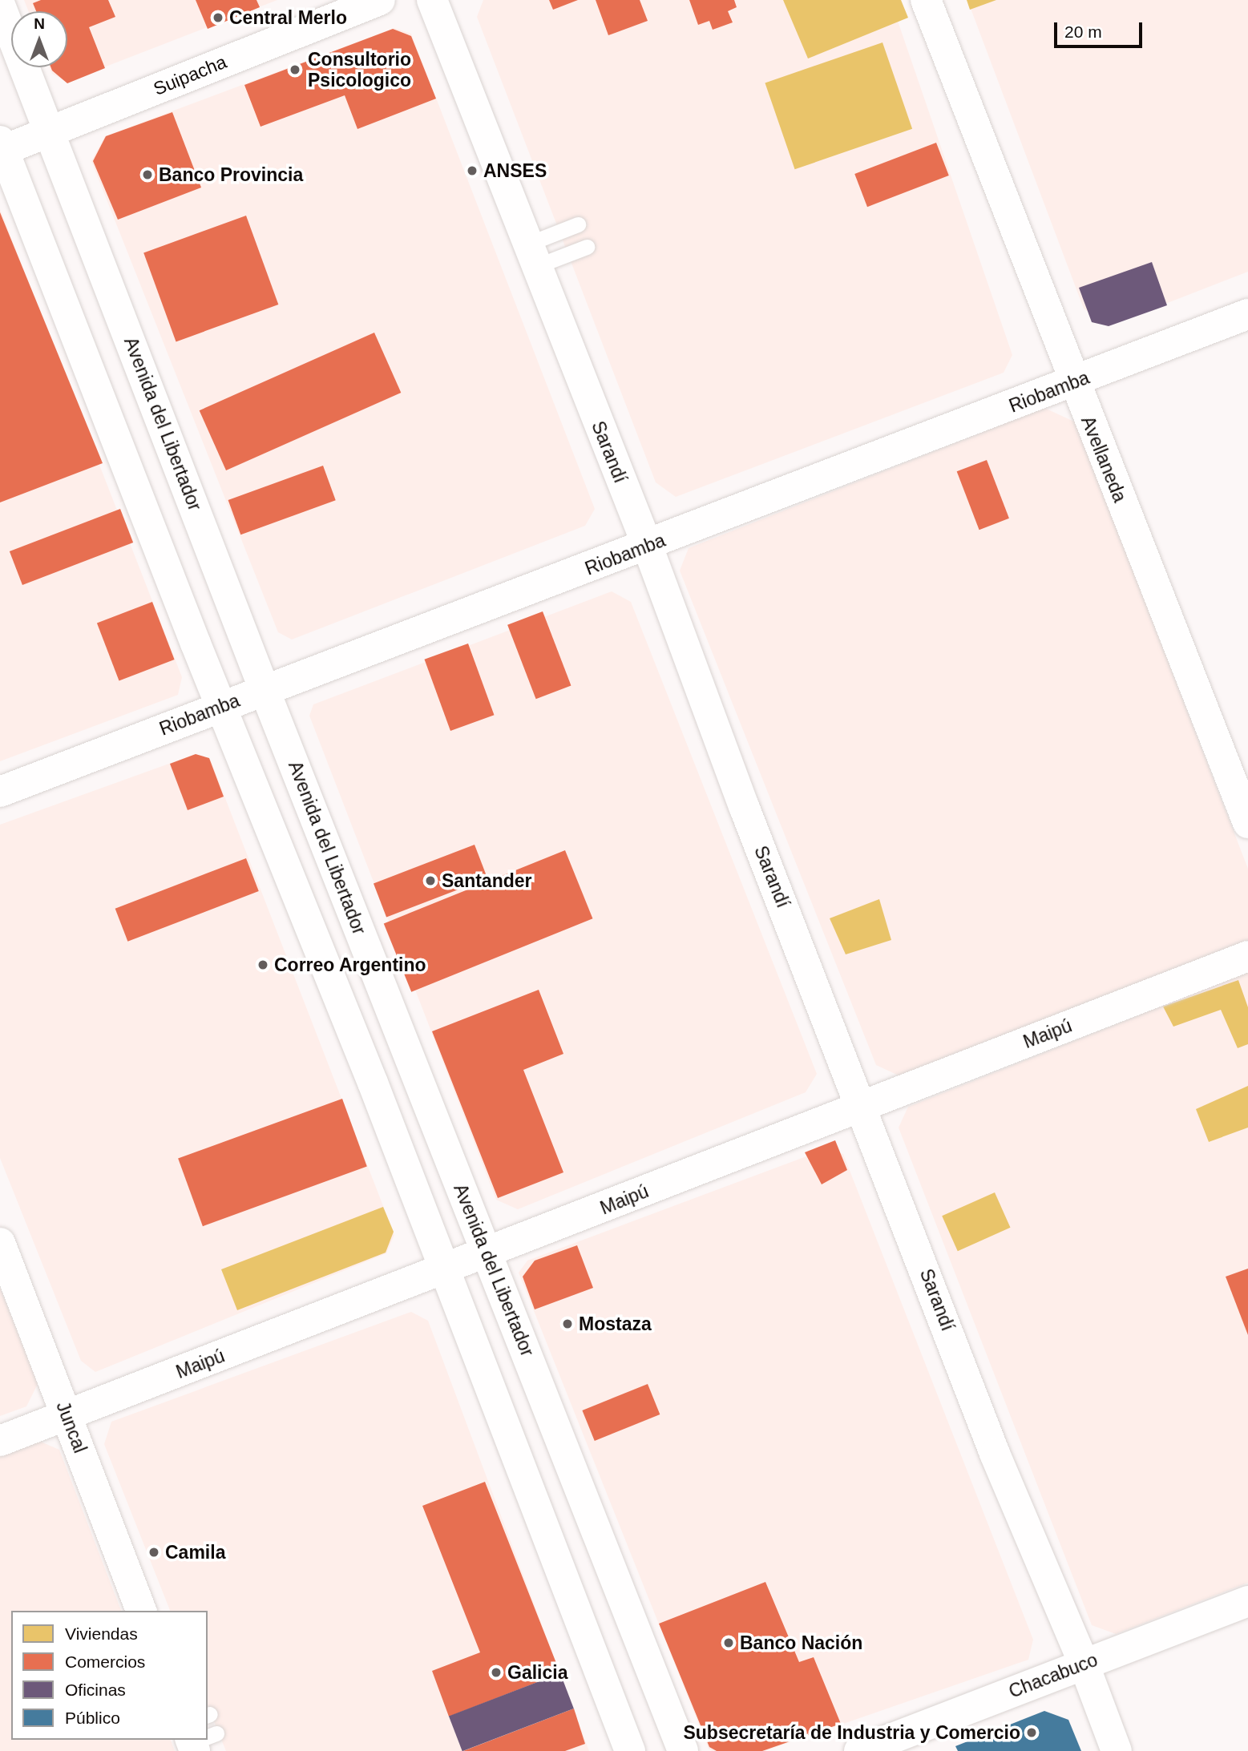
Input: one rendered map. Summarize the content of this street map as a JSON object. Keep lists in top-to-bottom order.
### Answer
{
  "streets": {
    "street": [
      "Suipacha",
      "Riobamba",
      "Avenida del Libertador",
      "Sarandí",
      "Avellaneda",
      "Maipú",
      "Juncal",
      "Chacabuco"
    ]
  },
  "crossings": [
    ["Suipacha", "Avenida del Libertador"],
    ["Riobamba", "Avenida del Libertador"],
    ["Riobamba", "Sarandí"],
    ["Riobamba", "Avellaneda"],
    ["Avenida del Libertador", "Maipú"],
    ["Sarandí", "Maipú"],
    ["Sarandí", "Chacabuco"],
    ["Maipú", "Juncal"]
  ],
  "places": [
    "Central Merlo",
    "Consultorio Psicologico",
    "ANSES",
    "Banco Provincia",
    "Santander",
    "Correo Argentino",
    "Mostaza",
    "Camila",
    "Banco Nación",
    "Galicia",
    "Subsecretaría de Industria y Comercio"
  ],
  "legend": [
    "Viviendas",
    "Comercios",
    "Oficinas",
    "Público"
  ],
  "scale_bar": "20 m",
  "north": "top"
}
